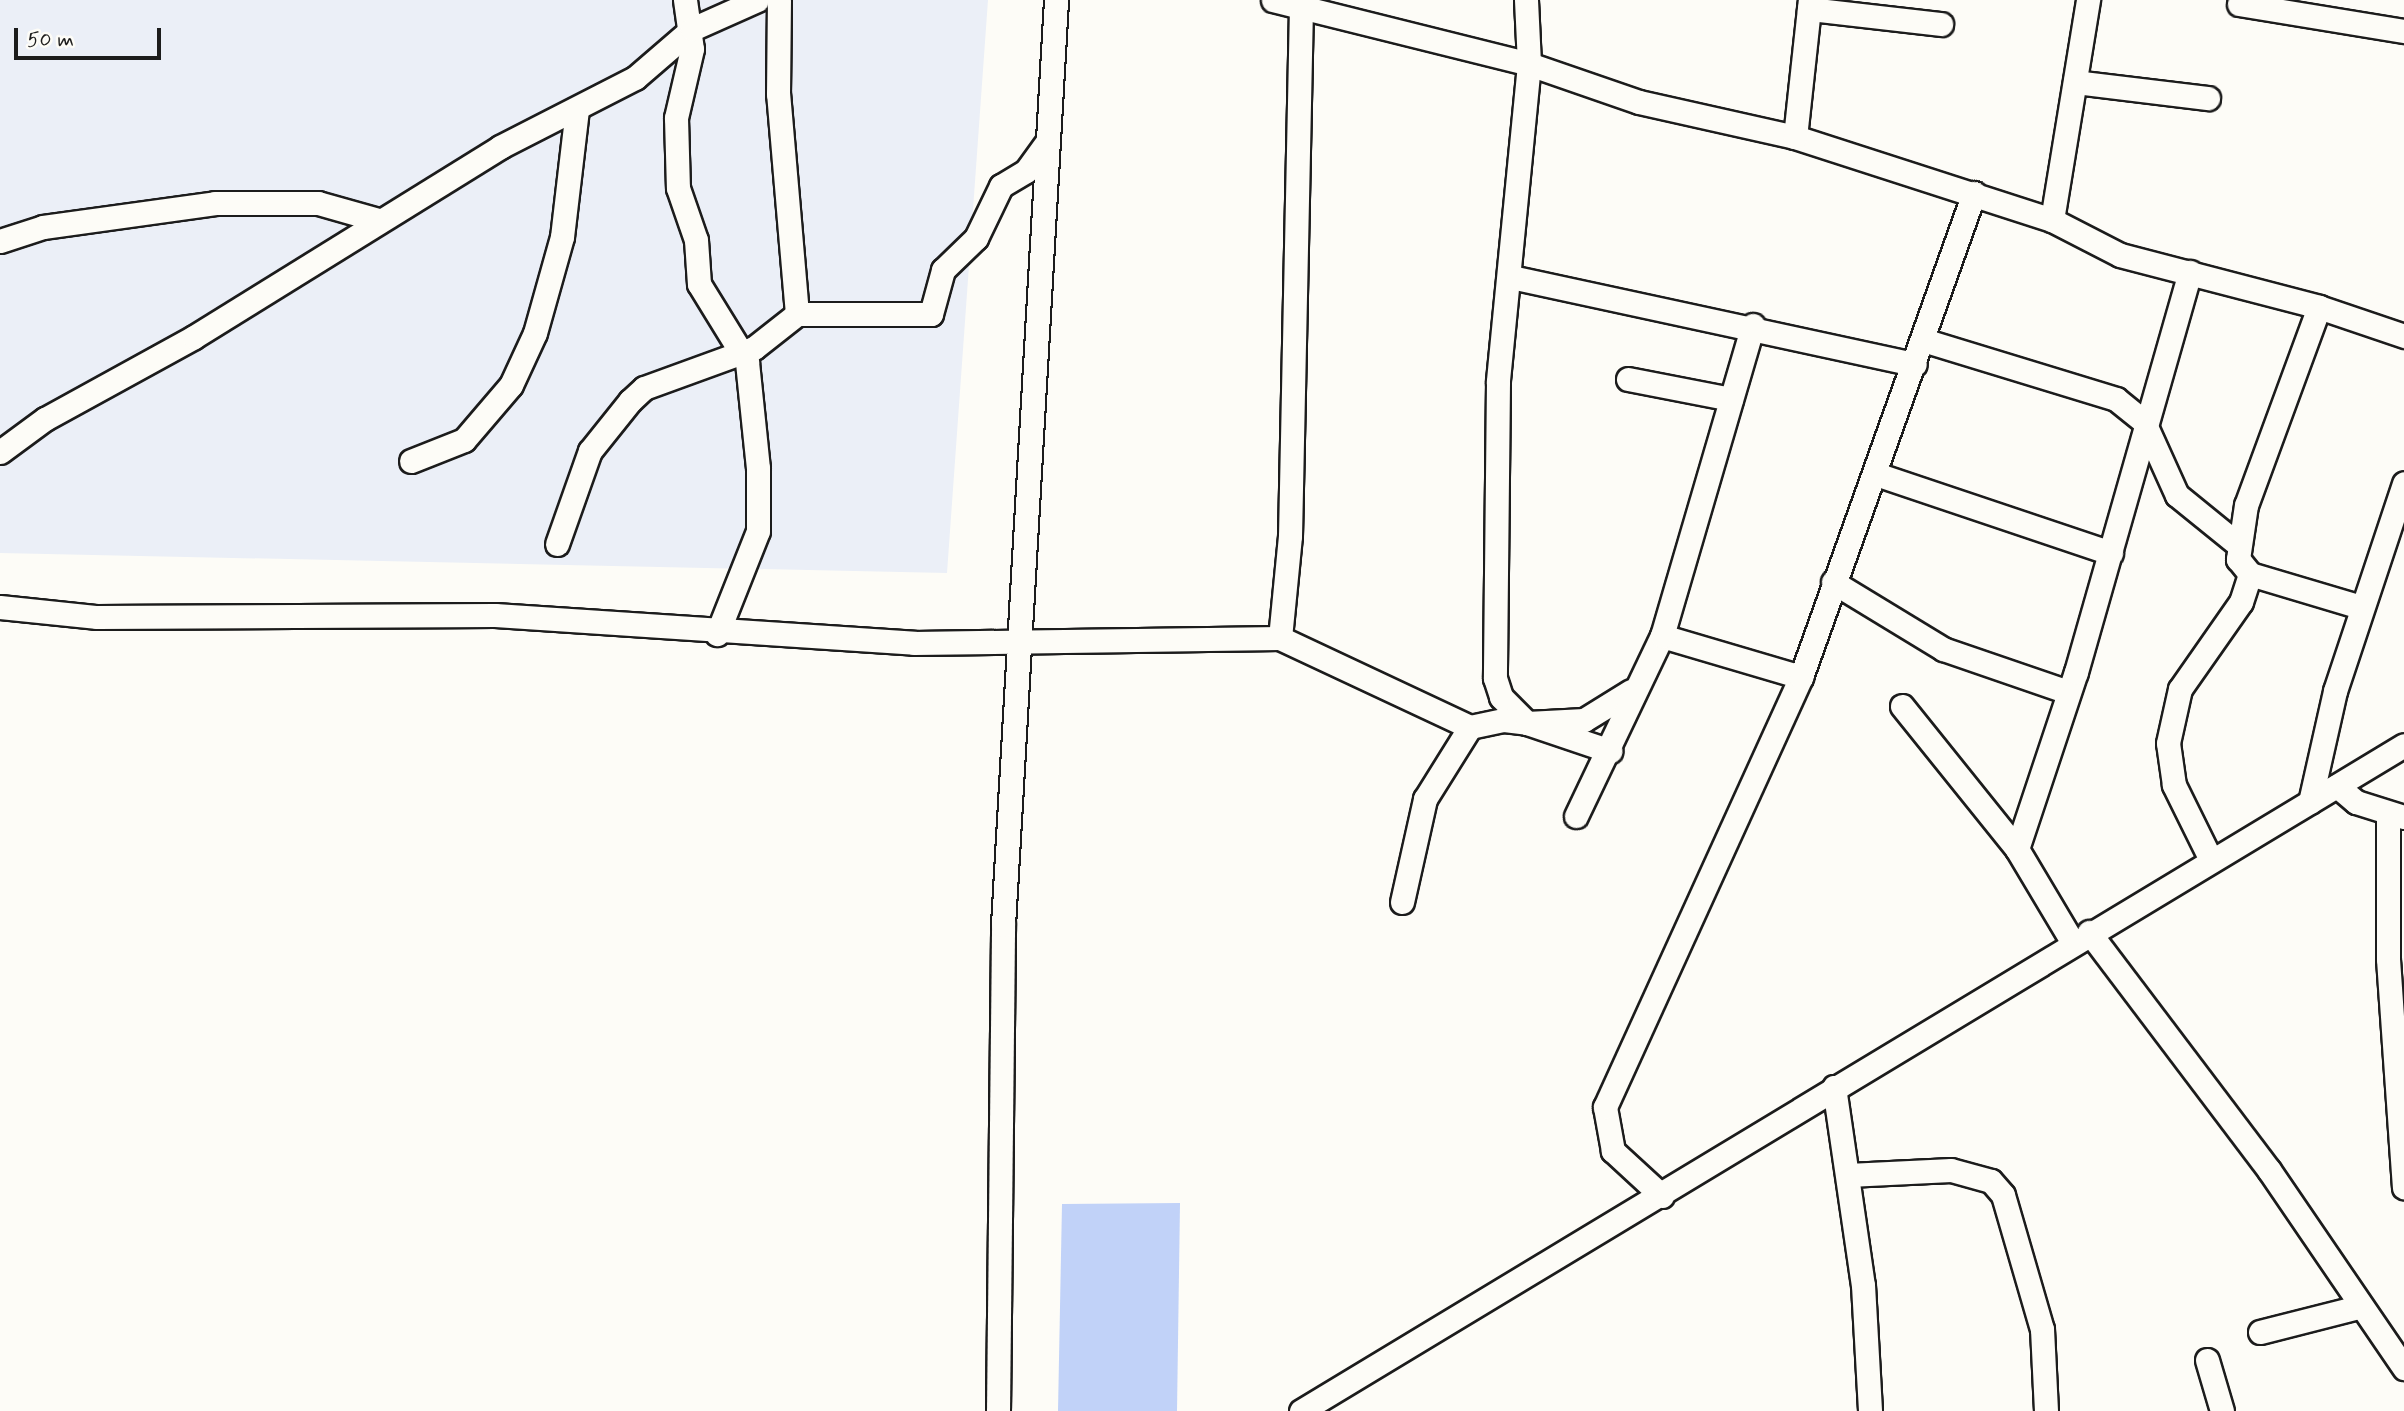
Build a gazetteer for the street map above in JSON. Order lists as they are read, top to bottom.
{
  "scale_bar": "50 m"
}
